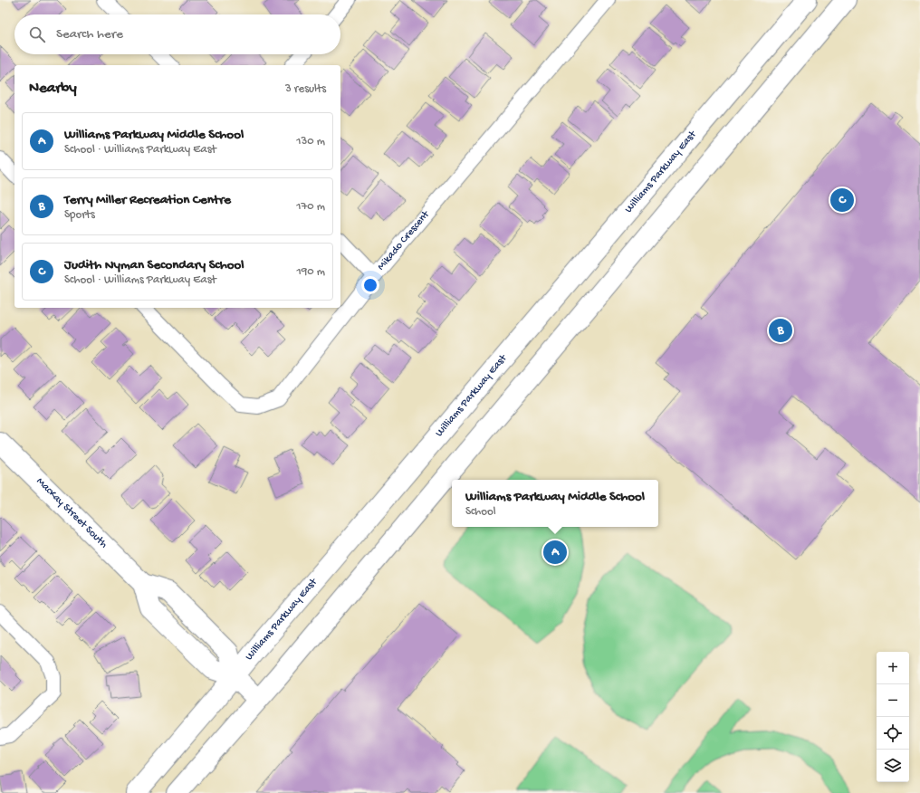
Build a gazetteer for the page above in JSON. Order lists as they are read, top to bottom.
{
  "streets": {
    "main road": ["Williams Parkway East", "MacKay Street South"],
    "street": ["Mikado Crescent"]
  },
  "crossings": [
    ["Williams Parkway East", "MacKay Street South"]
  ],
  "page": {
    "search": "Search here",
    "heading": ["Nearby", "3 results"],
    "list": [
      {
        "mark": "A",
        "name": "Williams Parkway Middle School",
        "note": "School · Williams Parkway East",
        "value": "130 m"
      },
      {
        "mark": "B",
        "name": "Terry Miller Recreation Centre",
        "note": "Sports",
        "value": "170 m"
      },
      {
        "mark": "C",
        "name": "Judith Nyman Secondary School",
        "note": "School · Williams Parkway East",
        "value": "190 m"
      }
    ],
    "pins": ["C", "B", "A"],
    "popup": ["Williams Parkway Middle School", "School"],
    "map_buttons": ["+", "−"]
  }
}
